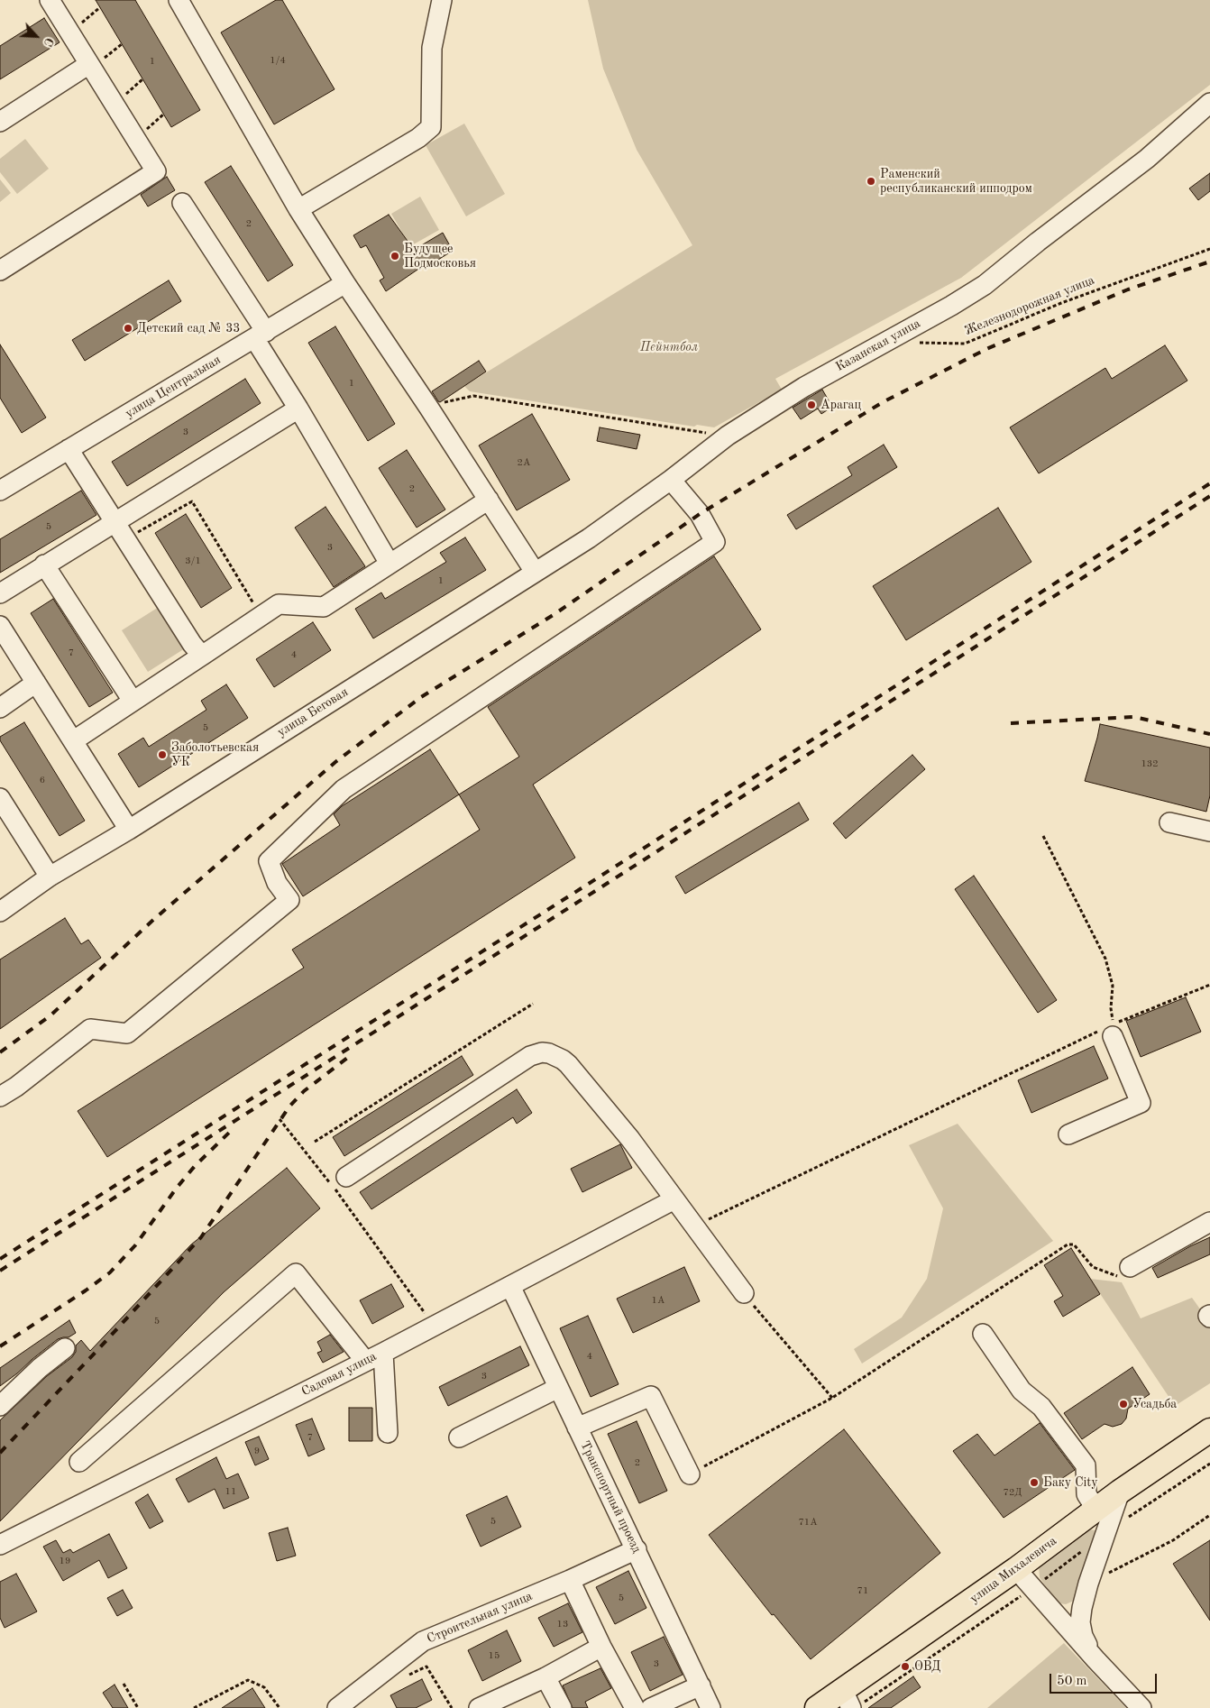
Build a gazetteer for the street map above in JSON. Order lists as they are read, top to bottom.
{
  "streets": {
    "main road": ["улица Михалевича"],
    "street": [
      "Казанская улица",
      "улица Центральная",
      "улица Беговая",
      "Садовая улица",
      "Транспортный проезд",
      "Строительная улица"
    ],
    "path": ["Железнодорожная улица"]
  },
  "crossings": [
    ["Казанская улица", "улица Беговая"],
    ["Садовая улица", "Транспортный проезд"],
    ["Транспортный проезд", "Строительная улица"]
  ],
  "parks": ["Пейнтбол"],
  "places": [
    "Раменский республиканский ипподром",
    "Будущее Подмосковья",
    "Детский сад № 33",
    "Арагац",
    "Заболотьевская УК",
    "Усадьба",
    "Баку City",
    "ОВД"
  ],
  "house_numbers": [
    "1/4",
    "1",
    "2",
    "1",
    "3",
    "2А",
    "2",
    "5",
    "3",
    "3/1",
    "1",
    "7",
    "4",
    "5",
    "132",
    "6",
    "1А",
    "5",
    "4",
    "3",
    "7",
    "9",
    "2",
    "11",
    "72Д",
    "5",
    "71А",
    "19",
    "71",
    "5",
    "13",
    "15",
    "3"
  ],
  "scale_bar": "50 m",
  "north": "bottom right"
}
